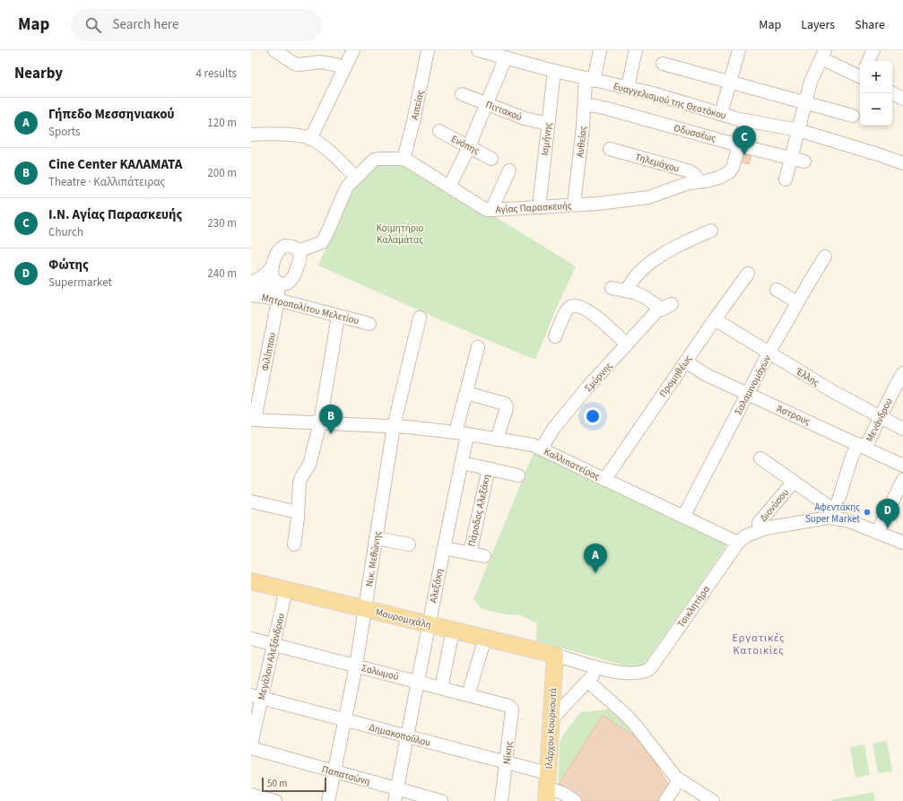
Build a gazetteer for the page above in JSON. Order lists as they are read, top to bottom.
{
  "streets": {
    "main road": ["Μαυρομιχάλη", "Ιλάρχου Κουρκουτά"],
    "street": [
      "Ευαγγελισμού της Θεοτόκου",
      "Αιπείας",
      "Πιττακού",
      "Οδυσσέως",
      "Ισμήνης",
      "Ανθείας",
      "Ενόπης",
      "Τηλεμάχου",
      "Αγίας Παρασκευής",
      "Μητροπολίτου Μελετίου",
      "Φιλίππου",
      "Προμηθέως",
      "Σμύρνης",
      "Έλλης",
      "Σαλαμινομάχων",
      "Άστρους",
      "Μενάνδρου",
      "Καλλιπατείρας",
      "Διονύσου",
      "Πάροδος Αλεξάκη",
      "Νικ. Μεθώνης",
      "Αλεξάκη",
      "Τσικλητήρα",
      "Μεγάλου Αλεξάνδρου",
      "Σολωμού",
      "Δημακοπούλου",
      "Νίκης",
      "Παπατσώνη"
    ]
  },
  "crossings": [
    ["Ευαγγελισμού της Θεοτόκου", "Ισμήνης"],
    ["Ευαγγελισμού της Θεοτόκου", "Ανθείας"],
    ["Ευαγγελισμού της Θεοτόκου", "Αγίας Παρασκευής"],
    ["Αιπείας", "Αγίας Παρασκευής"],
    ["Πιττακού", "Ισμήνης"],
    ["Οδυσσέως", "Ανθείας"],
    ["Οδυσσέως", "Αγίας Παρασκευής"],
    ["Ισμήνης", "Αγίας Παρασκευής"],
    ["Ανθείας", "Αγίας Παρασκευής"],
    ["Τηλεμάχου", "Αγίας Παρασκευής"],
    ["Μητροπολίτου Μελετίου", "Φιλίππου"],
    ["Φιλίππου", "Καλλιπατείρας"],
    ["Προμηθέως", "Έλλης"],
    ["Προμηθέως", "Άστρους"],
    ["Προμηθέως", "Καλλιπατείρας"],
    ["Σμύρνης", "Καλλιπατείρας"],
    ["Έλλης", "Σαλαμινομάχων"],
    ["Έλλης", "Μενάνδρου"],
    ["Σαλαμινομάχων", "Άστρους"],
    ["Σαλαμινομάχων", "Καλλιπατείρας"],
    ["Άστρους", "Μενάνδρου"],
    ["Καλλιπατείρας", "Νικ. Μεθώνης"],
    ["Καλλιπατείρας", "Αλεξάκη"],
    ["Καλλιπατείρας", "Τσικλητήρα"],
    ["Νικ. Μεθώνης", "Μαυρομιχάλη"],
    ["Νικ. Μεθώνης", "Σολωμού"],
    ["Νικ. Μεθώνης", "Δημακοπούλου"],
    ["Νικ. Μεθώνης", "Παπατσώνη"],
    ["Αλεξάκη", "Μαυρομιχάλη"],
    ["Αλεξάκη", "Σολωμού"],
    ["Αλεξάκη", "Δημακοπούλου"],
    ["Αλεξάκη", "Παπατσώνη"],
    ["Μαυρομιχάλη", "Μεγάλου Αλεξάνδρου"],
    ["Μαυρομιχάλη", "Ιλάρχου Κουρκουτά"],
    ["Μεγάλου Αλεξάνδρου", "Σολωμού"],
    ["Μεγάλου Αλεξάνδρου", "Δημακοπούλου"],
    ["Σολωμού", "Νίκης"],
    ["Ιλάρχου Κουρκουτά", "Δημακοπούλου"],
    ["Δημακοπούλου", "Νίκης"]
  ],
  "districts": ["Εργατικές Κατοικίες"],
  "parks": ["Κοιμητήριο Καλαμάτας"],
  "places": ["Αφεντάκης Super Market"],
  "scale_bar": "50 m",
  "page": {
    "header": "Map",
    "search": "Search here",
    "nav": ["Map", "Layers", "Share"],
    "heading": ["Nearby", "4 results"],
    "map_buttons": ["+", "−"],
    "list": [
      {
        "mark": "A",
        "name": "Γήπεδο Μεσσηνιακού",
        "note": "Sports",
        "value": "120 m"
      },
      {
        "mark": "B",
        "name": "Cine Center ΚΑΛΑΜΑΤΑ",
        "note": "Theatre · Καλλιπάτειρας",
        "value": "200 m"
      },
      {
        "mark": "C",
        "name": "Ι.Ν. Αγίας Παρασκευής",
        "note": "Church",
        "value": "230 m"
      },
      {
        "mark": "D",
        "name": "Φώτης",
        "note": "Supermarket",
        "value": "240 m"
      }
    ],
    "pins": [
      "C",
      "B",
      "D",
      "A"
    ],
    "scale": "50 m"
  }
}
